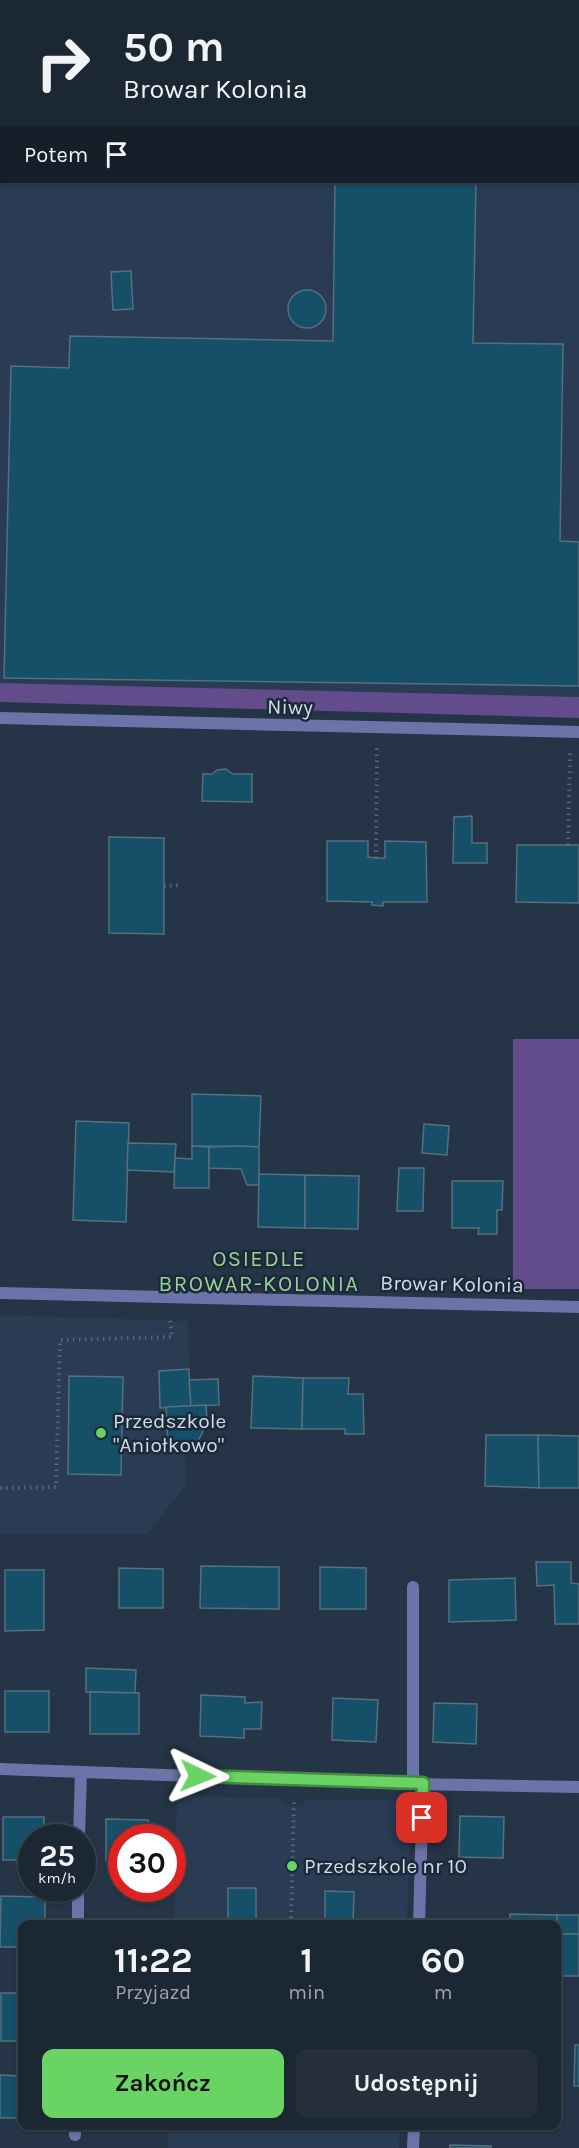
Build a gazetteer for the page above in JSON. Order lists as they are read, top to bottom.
{
  "streets": {
    "street": ["Niwy", "Browar Kolonia"]
  },
  "districts": ["OSIEDLE BROWAR-KOLONIA"],
  "places": ["Przedszkole \"Aniołkowo\"", "Przedszkole nr 10"],
  "page": {
    "turn": ["50 m", "Browar Kolonia"],
    "then": "Potem",
    "speed": "25 km/h",
    "limit": "30",
    "eta": [
      "11:22",
      "Przyjazd",
      "1",
      "min",
      "60",
      "m"
    ],
    "buttons": ["Zakończ", "Udostępnij"]
  }
}
